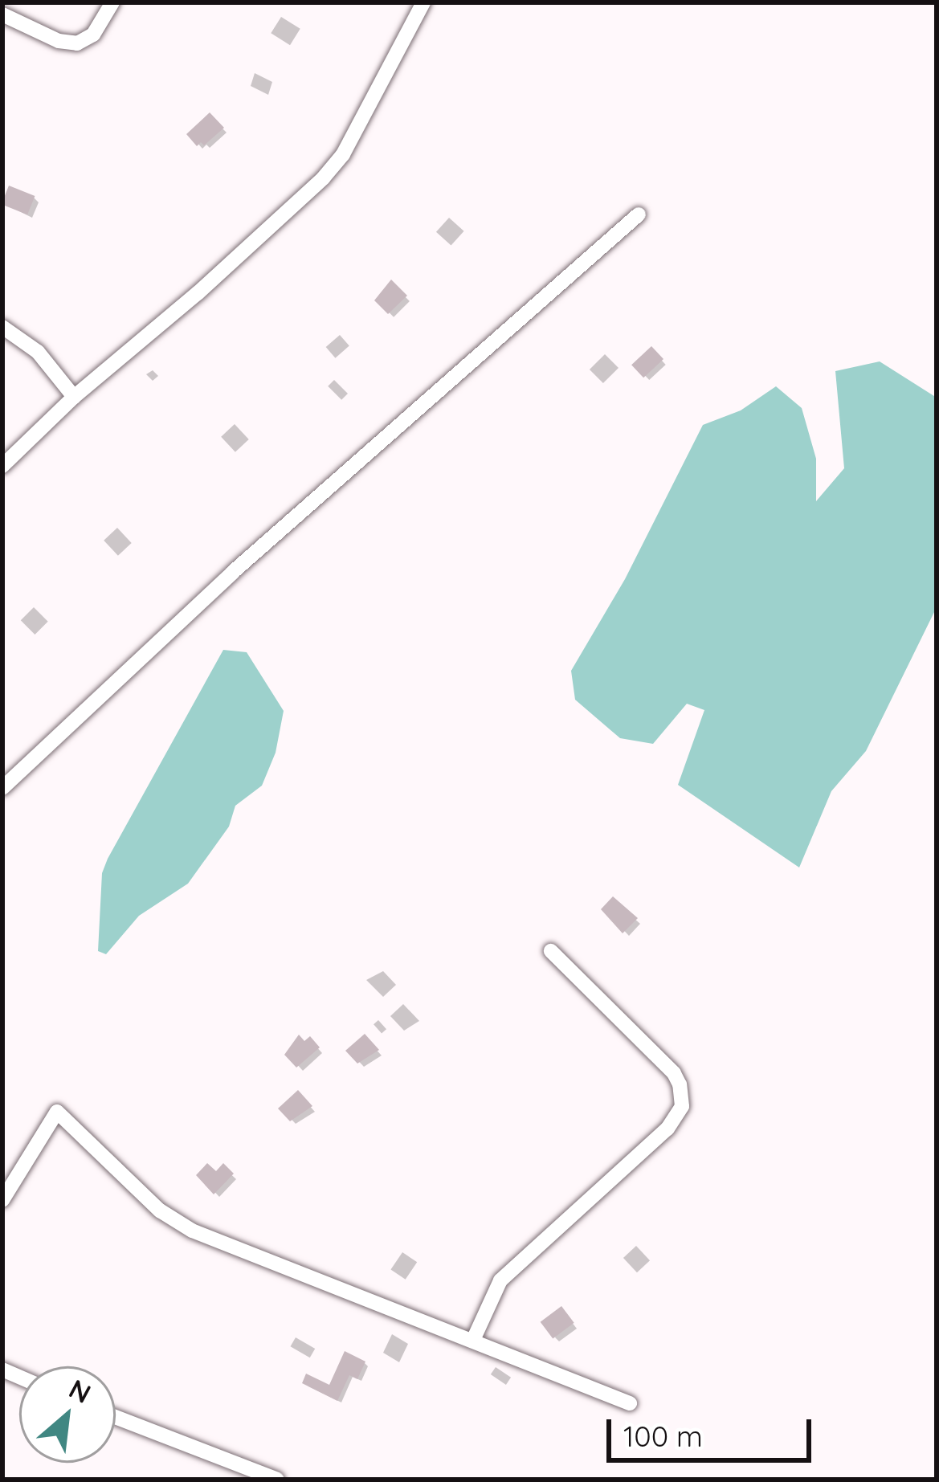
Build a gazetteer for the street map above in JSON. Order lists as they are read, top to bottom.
{
  "scale_bar": "100 m",
  "north": "top right"
}
